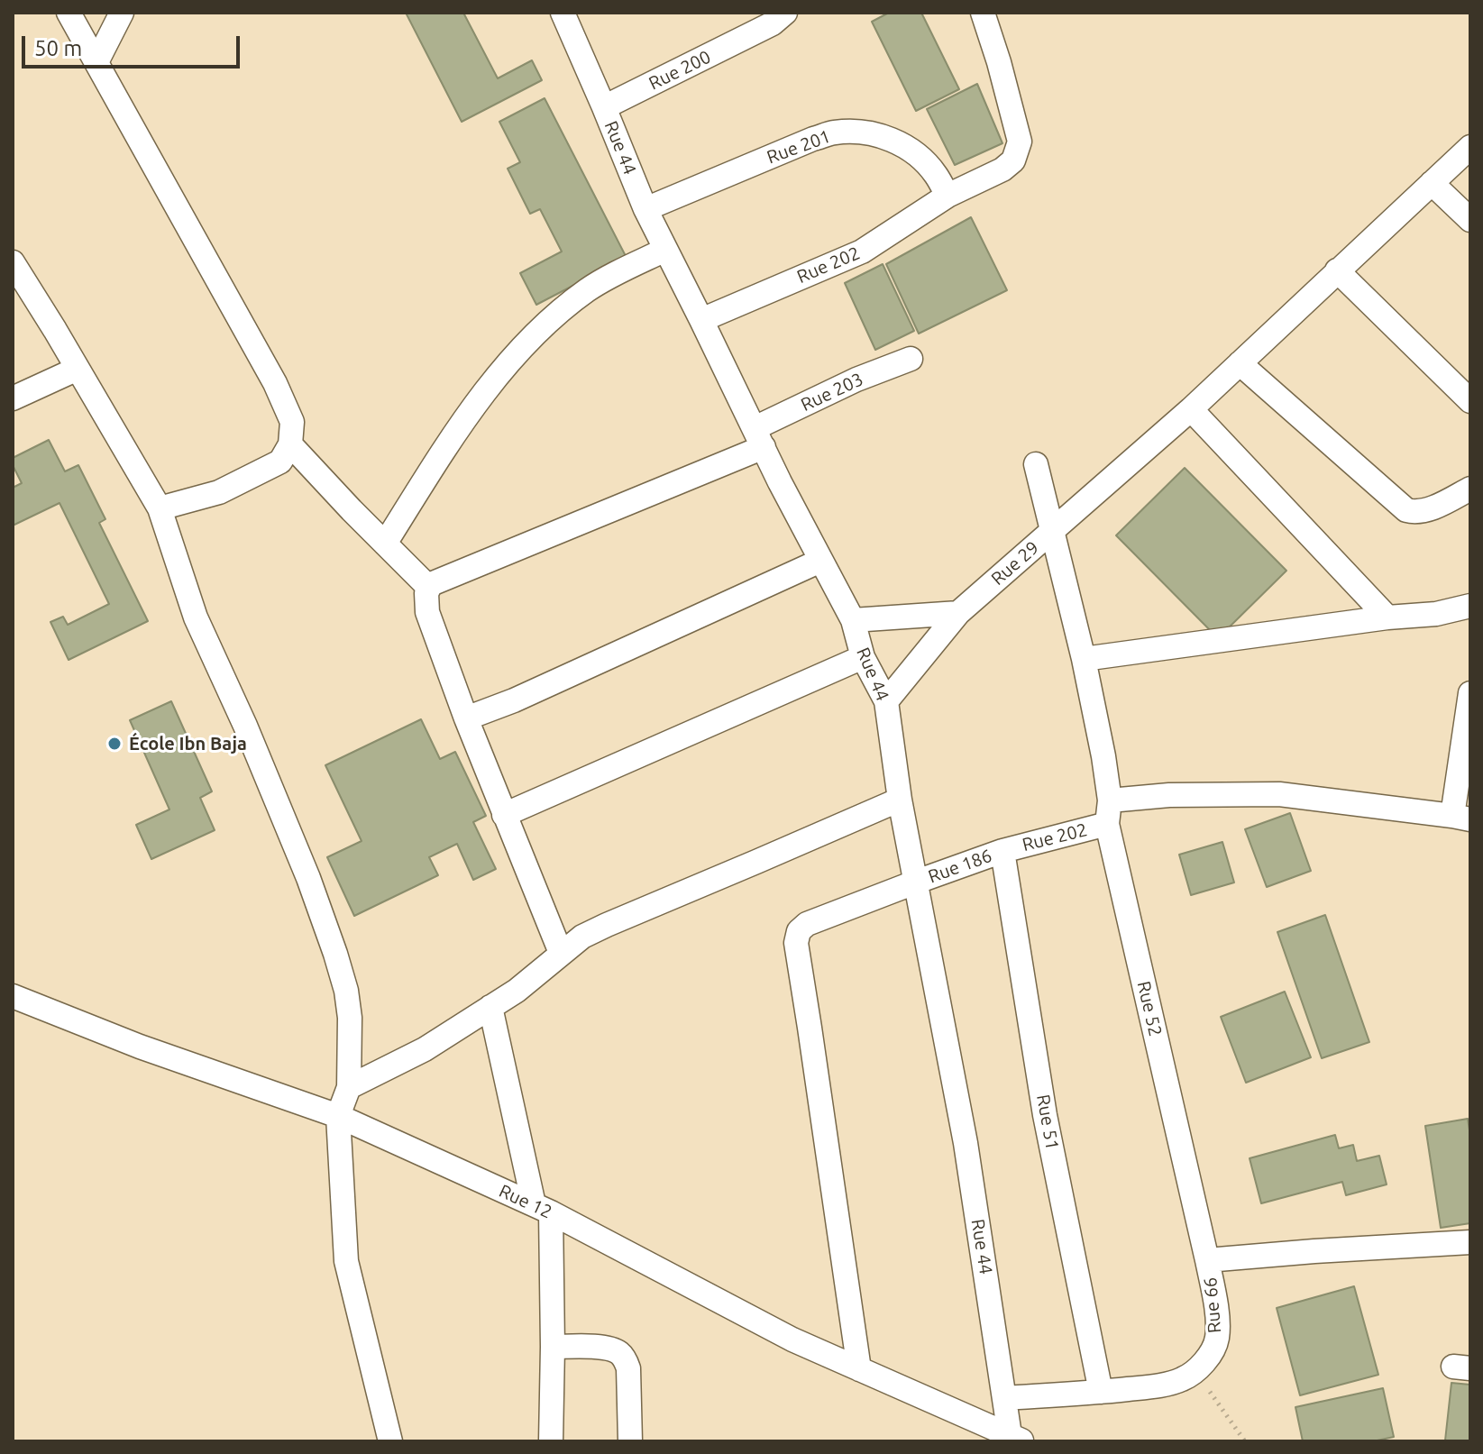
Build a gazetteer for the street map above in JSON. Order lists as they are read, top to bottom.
{
  "streets": {
    "street": [
      "Rue 200",
      "Rue 201",
      "Rue 44",
      "Rue 202",
      "Rue 203",
      "Rue 29",
      "Rue 186",
      "Rue 52",
      "Rue 51",
      "Rue 12",
      "Rue 66"
    ]
  },
  "crossings": [
    ["Rue 200", "Rue 44"],
    ["Rue 201", "Rue 44"],
    ["Rue 201", "Rue 202"],
    ["Rue 44", "Rue 202"],
    ["Rue 44", "Rue 203"],
    ["Rue 44", "Rue 29"],
    ["Rue 44", "Rue 186"],
    ["Rue 44", "Rue 12"],
    ["Rue 202", "Rue 186"],
    ["Rue 202", "Rue 52"],
    ["Rue 202", "Rue 51"],
    ["Rue 29", "Rue 52"],
    ["Rue 186", "Rue 51"],
    ["Rue 186", "Rue 12"],
    ["Rue 52", "Rue 66"]
  ],
  "places": ["École Ibn Baja"],
  "scale_bar": "50 m"
}
